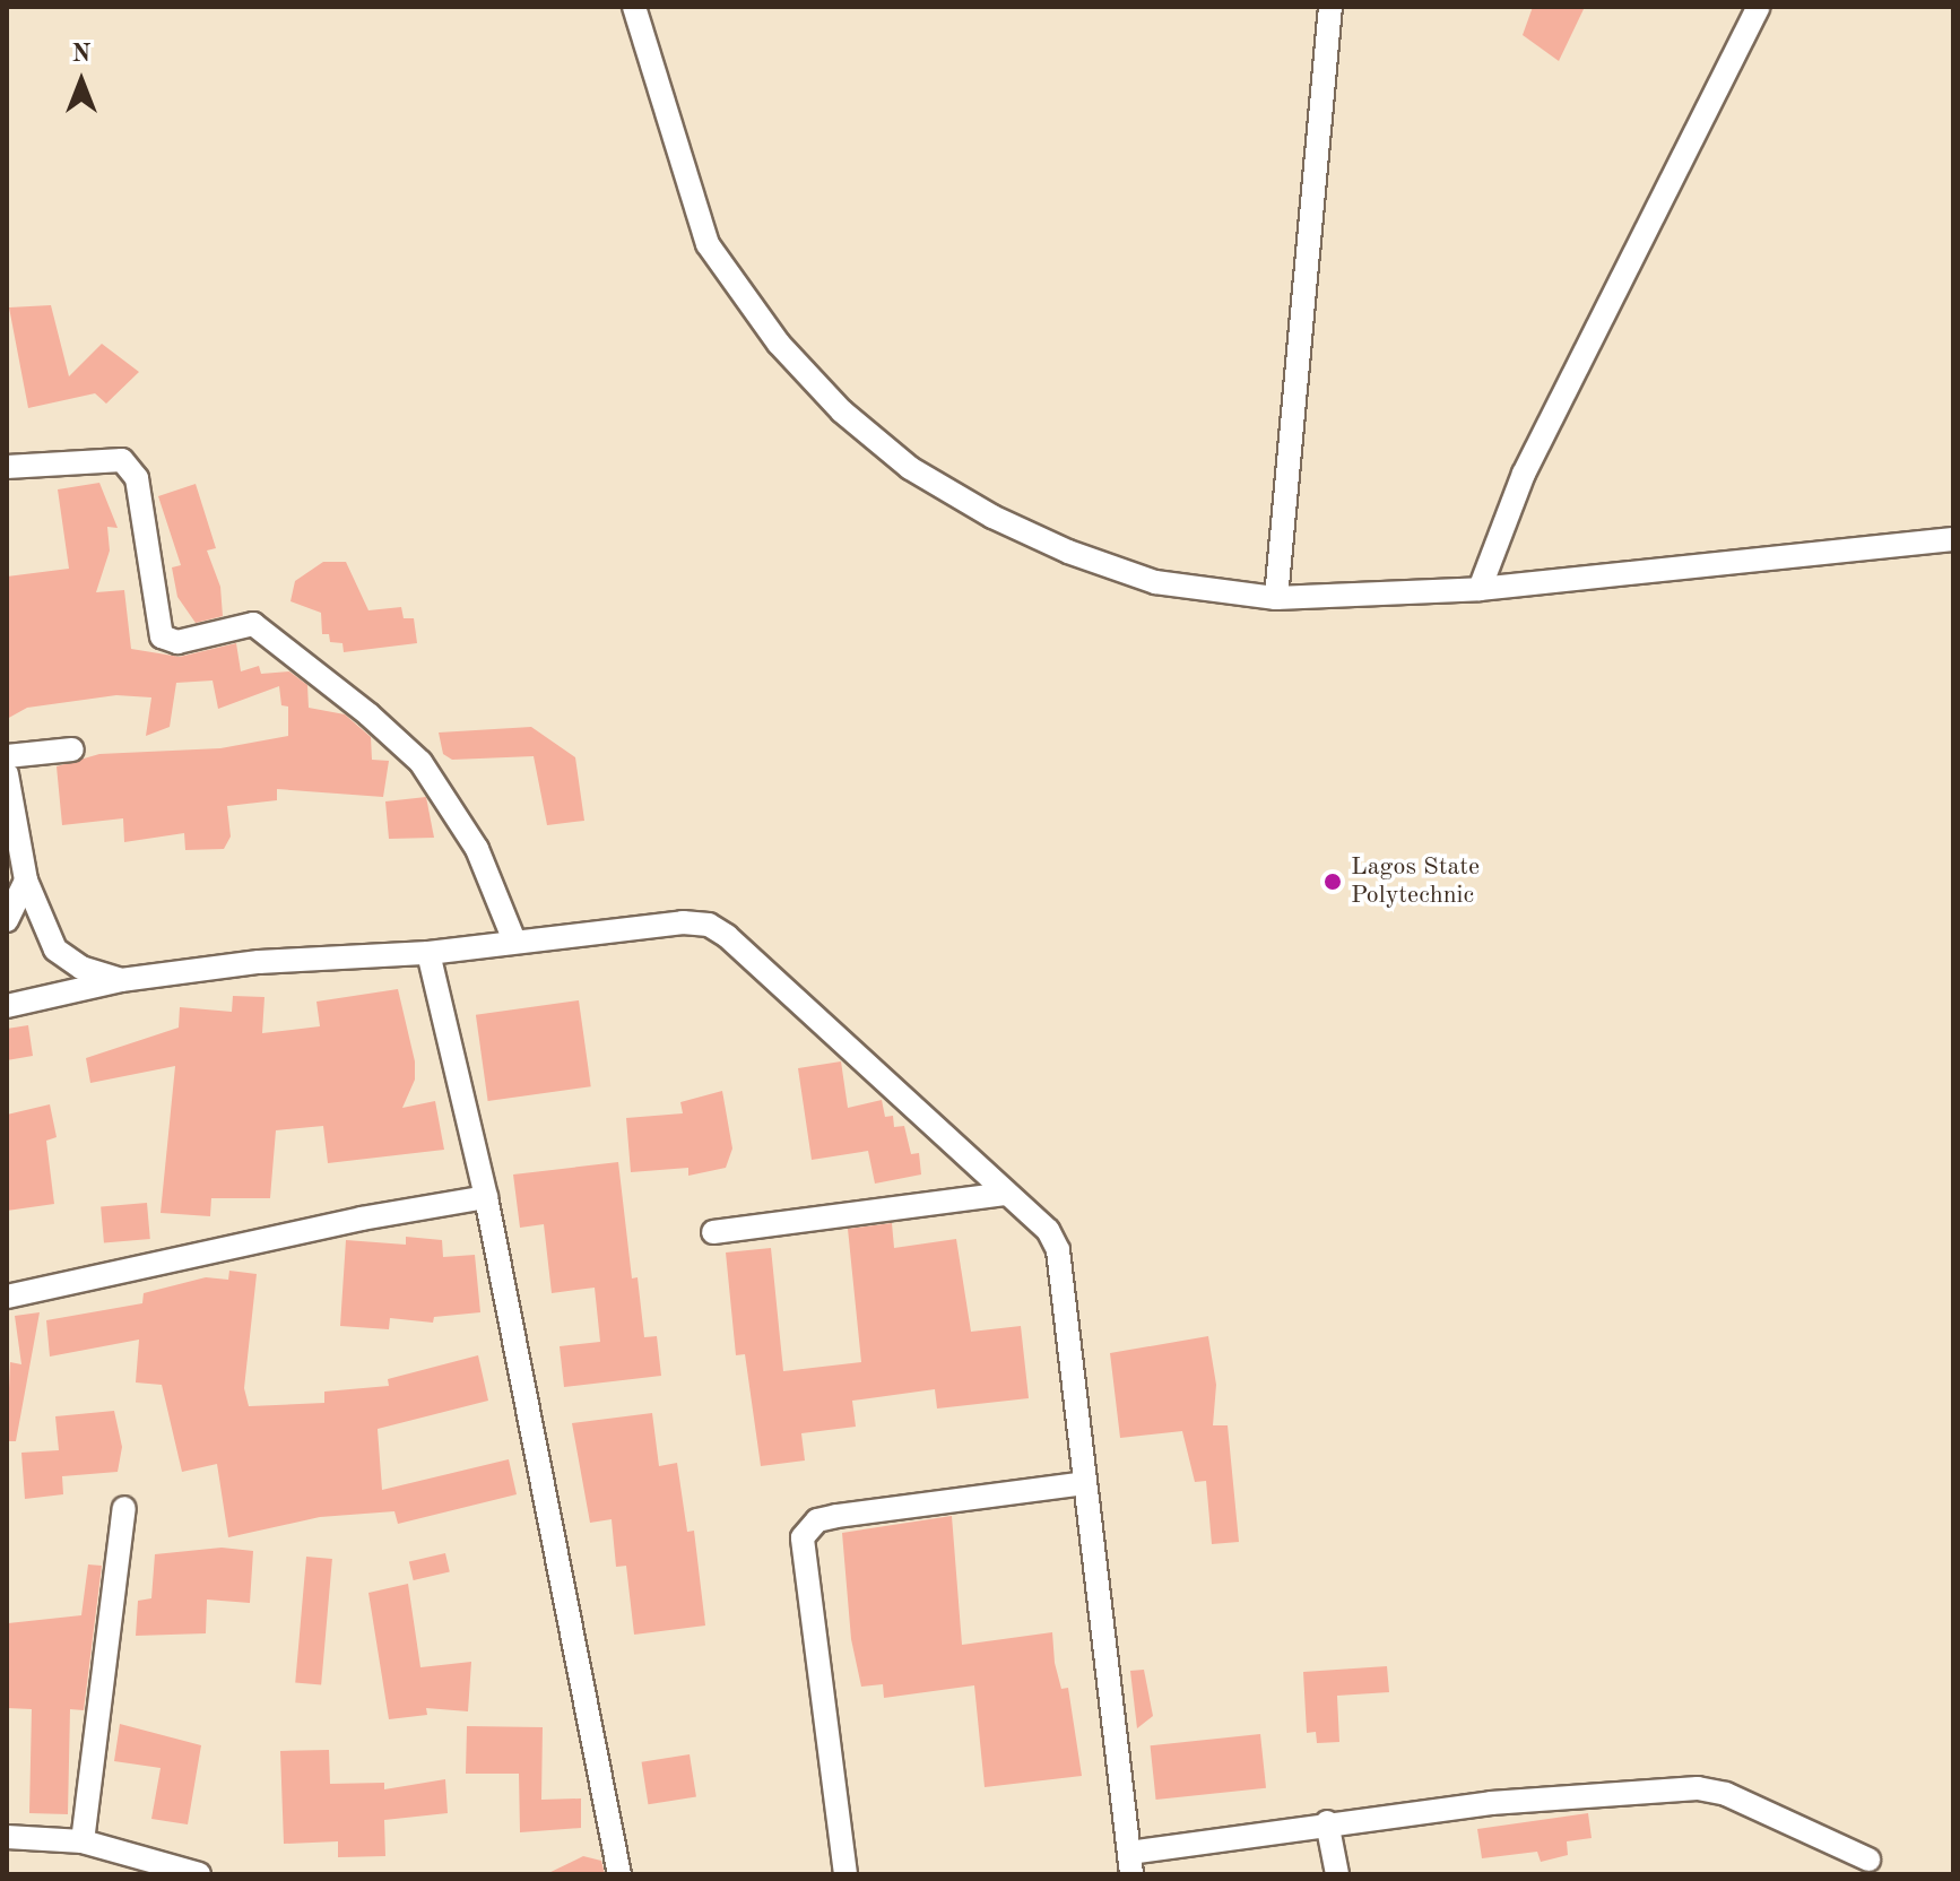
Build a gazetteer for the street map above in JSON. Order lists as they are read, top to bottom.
{
  "places": ["Lagos State Polytechnic"],
  "north": "top"
}
